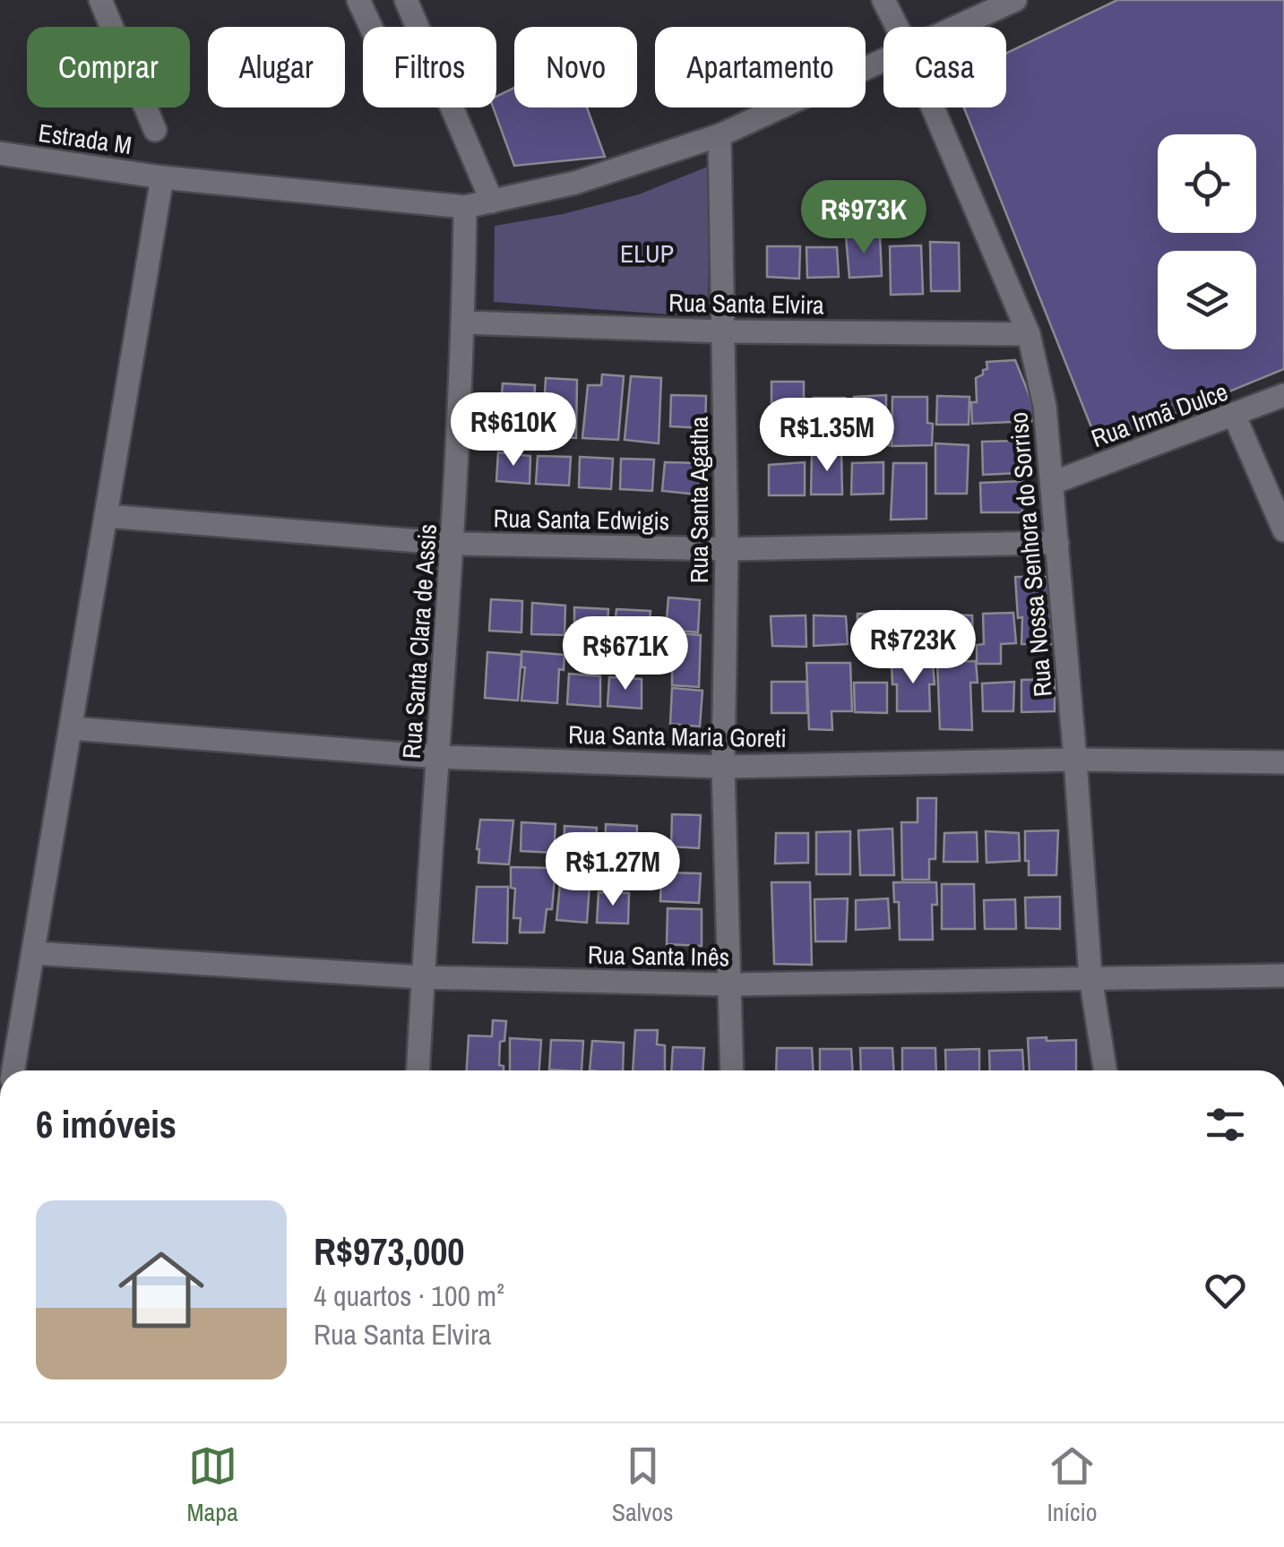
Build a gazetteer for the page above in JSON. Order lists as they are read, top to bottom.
{
  "streets": {
    "street": [
      "Estrada M",
      "Rua Santa Elvira",
      "Rua Irmã Dulce",
      "Rua Santa Agatha",
      "Rua Santa Edwigis",
      "Rua Nossa Senhora do Sorriso",
      "Rua Santa Clara de Assis",
      "Rua Santa Maria Goreti",
      "Rua Santa Inês"
    ]
  },
  "crossings": [
    ["Estrada M", "Rua Santa Agatha"],
    ["Estrada M", "Rua Santa Clara de Assis"],
    ["Rua Santa Elvira", "Rua Santa Agatha"],
    ["Rua Santa Elvira", "Rua Nossa Senhora do Sorriso"],
    ["Rua Santa Elvira", "Rua Santa Clara de Assis"],
    ["Rua Irmã Dulce", "Rua Nossa Senhora do Sorriso"],
    ["Rua Santa Agatha", "Rua Santa Edwigis"],
    ["Rua Santa Agatha", "Rua Santa Maria Goreti"],
    ["Rua Santa Agatha", "Rua Santa Inês"],
    ["Rua Santa Edwigis", "Rua Nossa Senhora do Sorriso"],
    ["Rua Santa Edwigis", "Rua Santa Clara de Assis"],
    ["Rua Nossa Senhora do Sorriso", "Rua Santa Maria Goreti"],
    ["Rua Nossa Senhora do Sorriso", "Rua Santa Inês"],
    ["Rua Santa Clara de Assis", "Rua Santa Maria Goreti"],
    ["Rua Santa Clara de Assis", "Rua Santa Inês"]
  ],
  "parks": ["ELUP"],
  "page": {
    "chip": [
      "Comprar",
      "Alugar",
      "Filtros",
      "Novo",
      "Apartamento",
      "Casa"
    ],
    "price": [
      "R$973K",
      "R$610K",
      "R$1.35M",
      "R$723K",
      "R$671K",
      "R$1.27M"
    ],
    "heading": "6 imóveis",
    "list": [
      {
        "name": "R$973,000",
        "note": "4 quartos · 100 m² · Rua Santa Elvira"
      }
    ],
    "tabs": ["Mapa", "Salvos", "Início"]
  }
}
